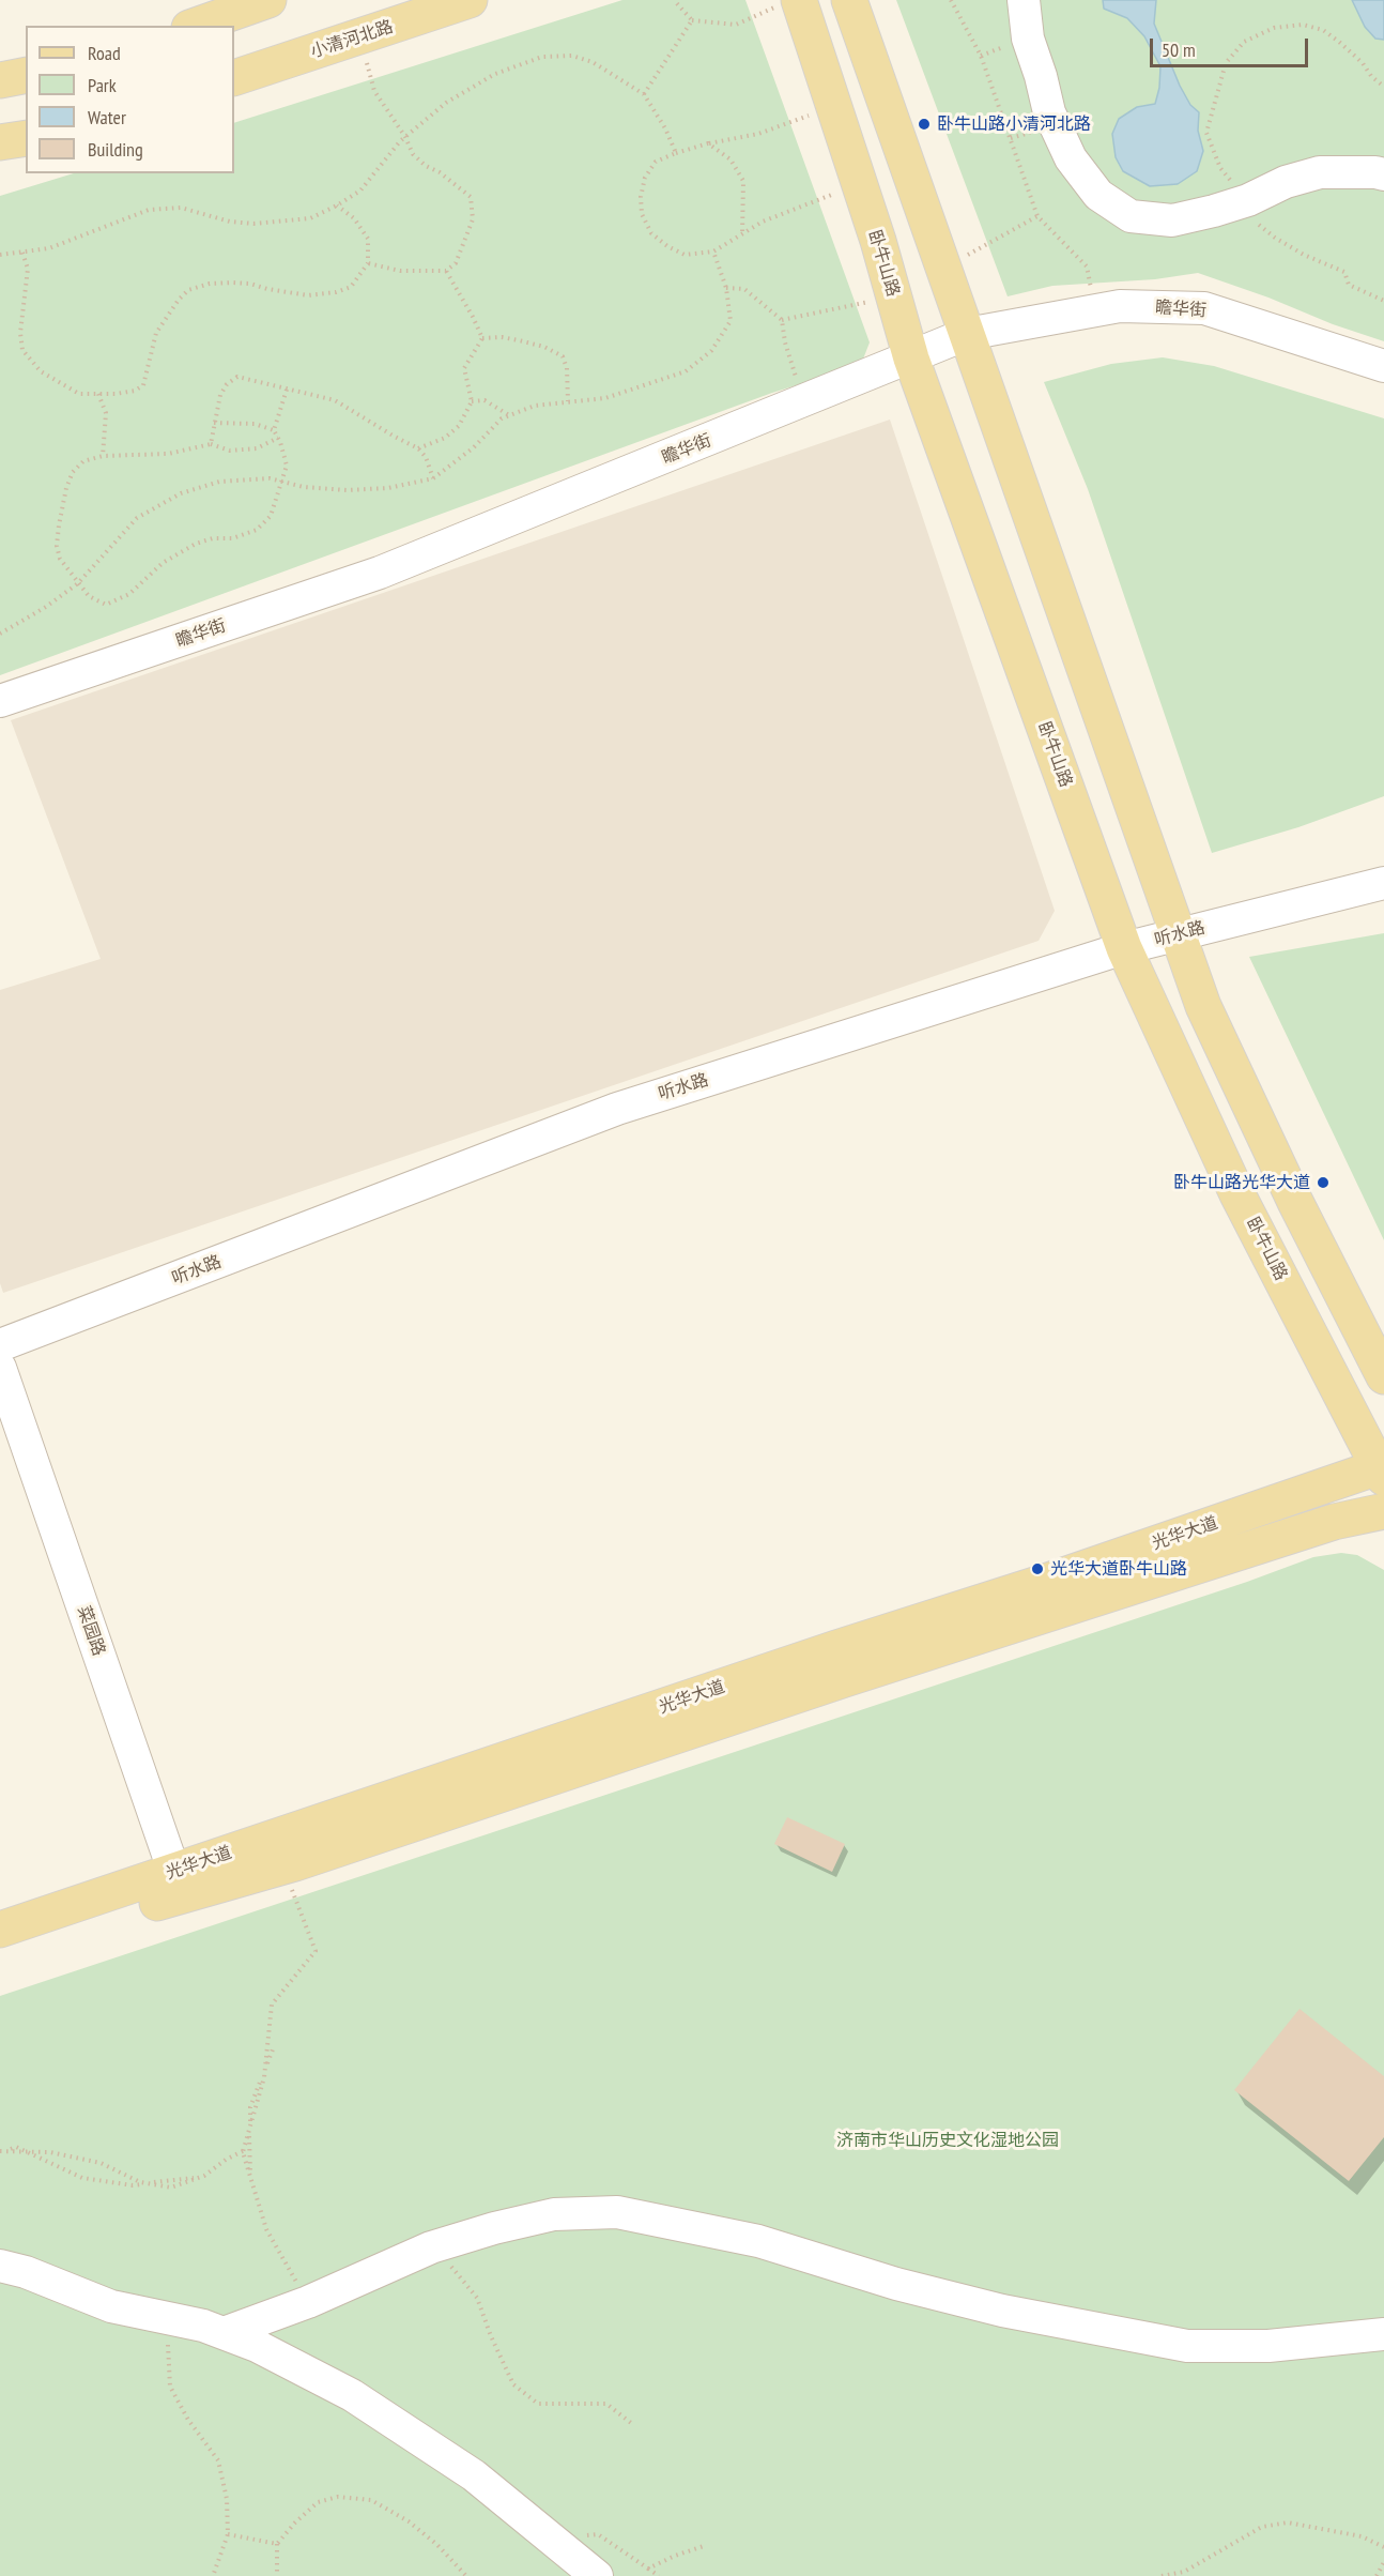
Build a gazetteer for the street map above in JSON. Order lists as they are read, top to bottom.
{
  "streets": {
    "main road": ["小清河北路", "卧牛山路", "光华大道"],
    "street": ["瞻华街", "听水路", "菜园路"]
  },
  "crossings": [
    ["卧牛山路", "瞻华街"],
    ["卧牛山路", "听水路"],
    ["卧牛山路", "光华大道"],
    ["光华大道", "菜园路"]
  ],
  "parks": ["济南市华山历史文化湿地公园"],
  "places": ["卧牛山路小清河北路", "卧牛山路光华大道", "光华大道卧牛山路"],
  "legend": [
    "Road",
    "Park",
    "Water",
    "Building"
  ],
  "scale_bar": "50 m"
}
